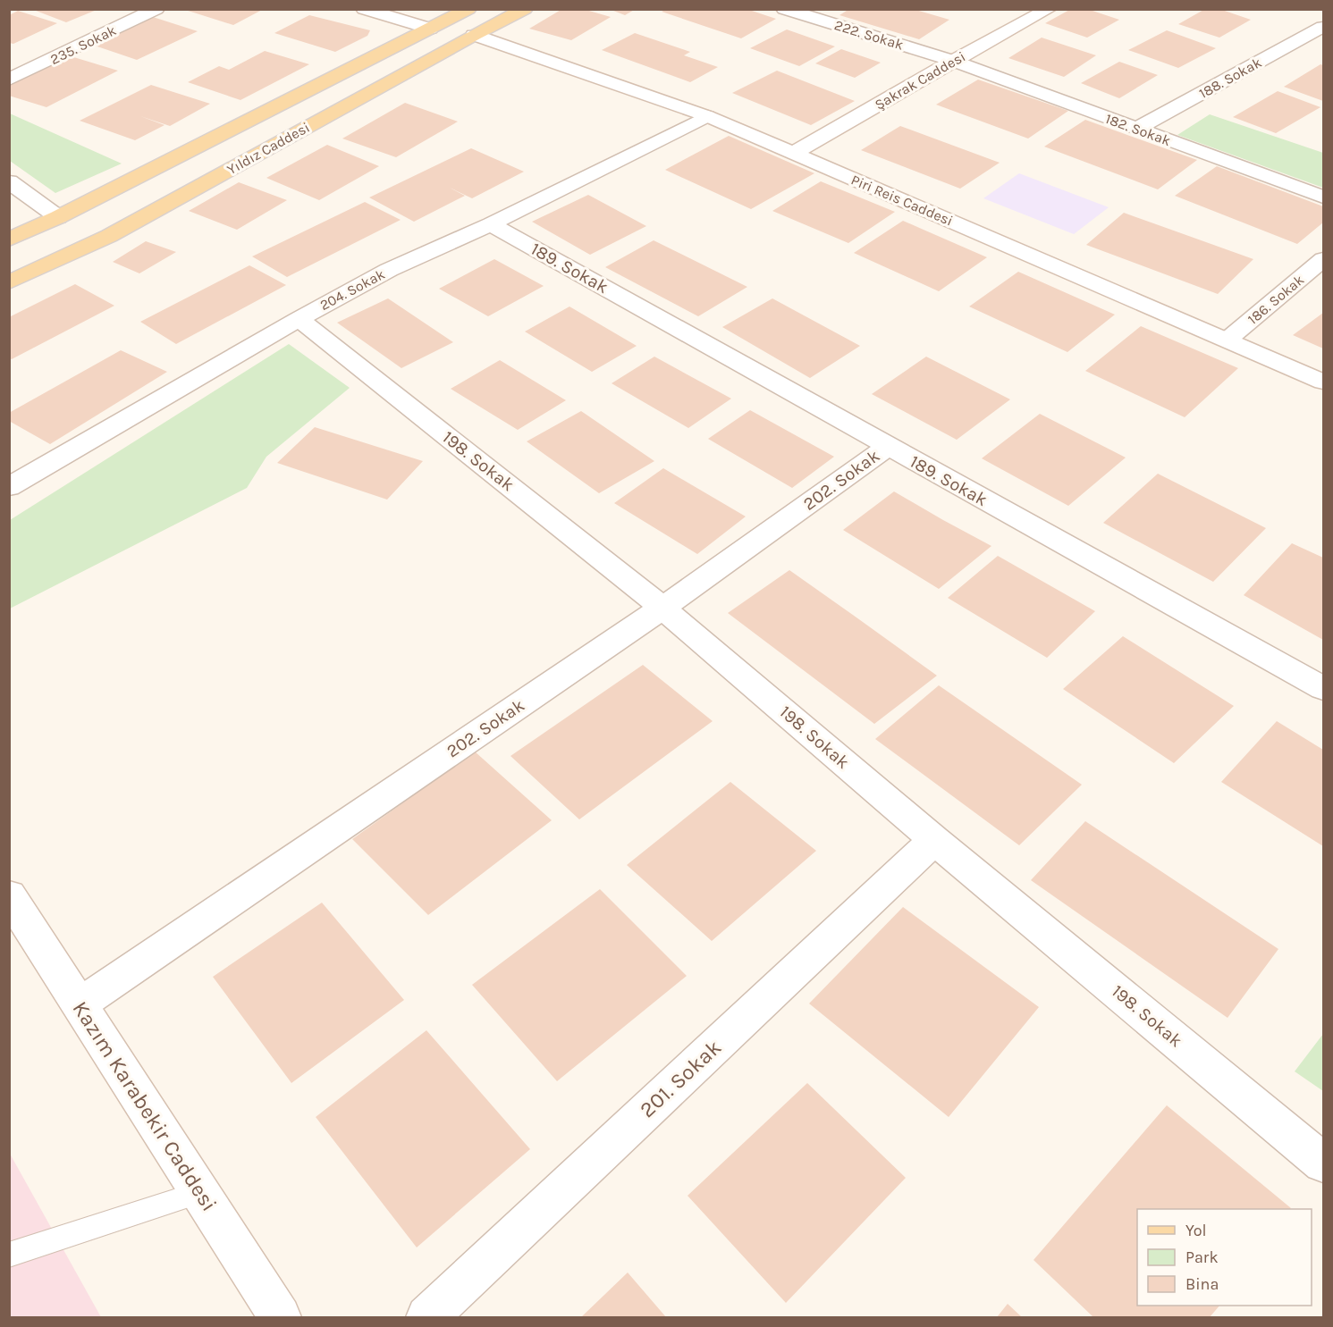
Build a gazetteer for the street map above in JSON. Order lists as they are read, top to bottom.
{
  "streets": {
    "main road": ["Yıldız Caddesi"],
    "street": [
      "222. Sokak",
      "235. Sokak",
      "188. Sokak",
      "Şakrak Caddesi",
      "182. Sokak",
      "Piri Reis Caddesi",
      "189. Sokak",
      "204. Sokak",
      "186. Sokak",
      "198. Sokak",
      "202. Sokak",
      "201. Sokak",
      "Kazım Karabekir Caddesi"
    ]
  },
  "crossings": [
    ["222. Sokak", "Şakrak Caddesi"],
    ["222. Sokak", "182. Sokak"],
    ["188. Sokak", "182. Sokak"],
    ["Şakrak Caddesi", "182. Sokak"],
    ["Şakrak Caddesi", "Piri Reis Caddesi"],
    ["Yıldız Caddesi", "Piri Reis Caddesi"],
    ["Piri Reis Caddesi", "204. Sokak"],
    ["Piri Reis Caddesi", "186. Sokak"],
    ["189. Sokak", "204. Sokak"],
    ["189. Sokak", "202. Sokak"],
    ["204. Sokak", "198. Sokak"],
    ["198. Sokak", "202. Sokak"],
    ["198. Sokak", "201. Sokak"],
    ["202. Sokak", "Kazım Karabekir Caddesi"]
  ],
  "legend": ["Yol", "Park", "Bina"]
}
